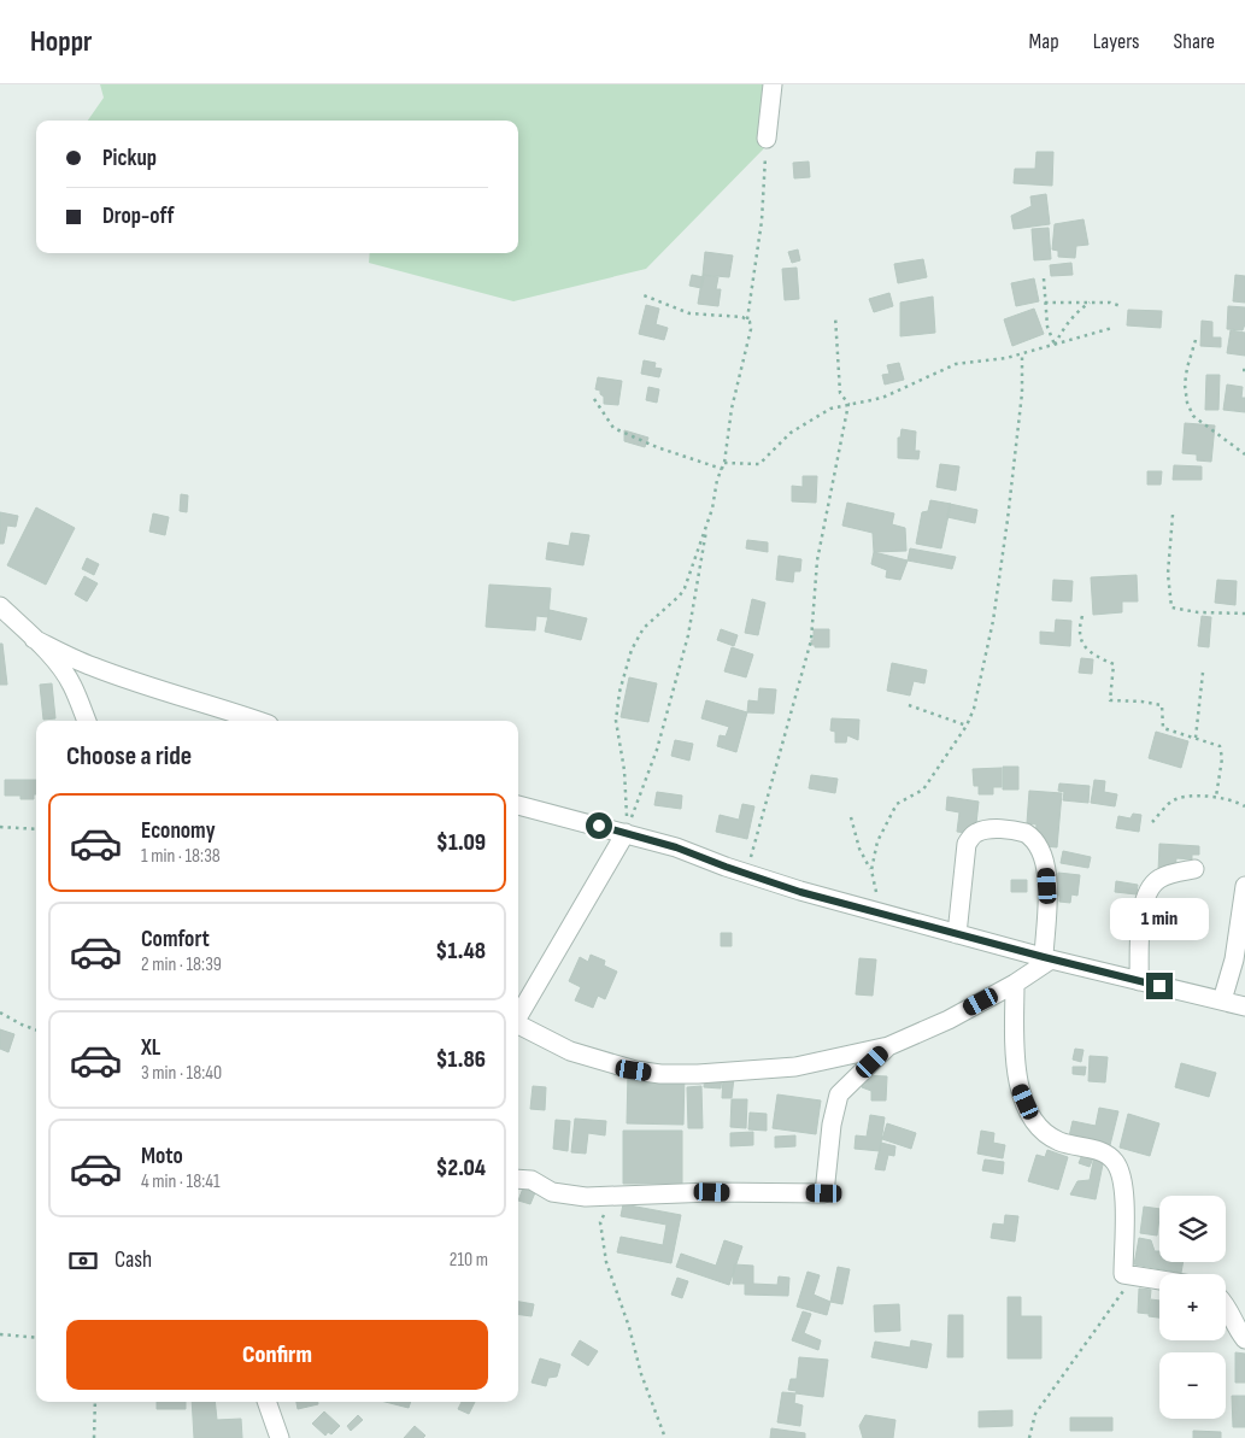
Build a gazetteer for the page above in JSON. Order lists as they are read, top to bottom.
{
  "page": {
    "header": "Hoppr",
    "nav": ["Map", "Layers", "Share"],
    "banner": ["Pickup", "Drop-off"],
    "heading": "Choose a ride",
    "list": [
      {
        "name": "Economy",
        "note": "1 min · 18:38",
        "value": "$1.09"
      },
      {
        "name": "Comfort",
        "note": "2 min · 18:39",
        "value": "$1.48"
      },
      {
        "name": "XL",
        "note": "3 min · 18:40",
        "value": "$1.86"
      },
      {
        "name": "Moto",
        "note": "4 min · 18:41",
        "value": "$2.04"
      }
    ],
    "bubble": "1 min",
    "map_buttons": ["+", "−"],
    "pay": ["Cash", "210 m"],
    "buttons": "Confirm"
  }
}
